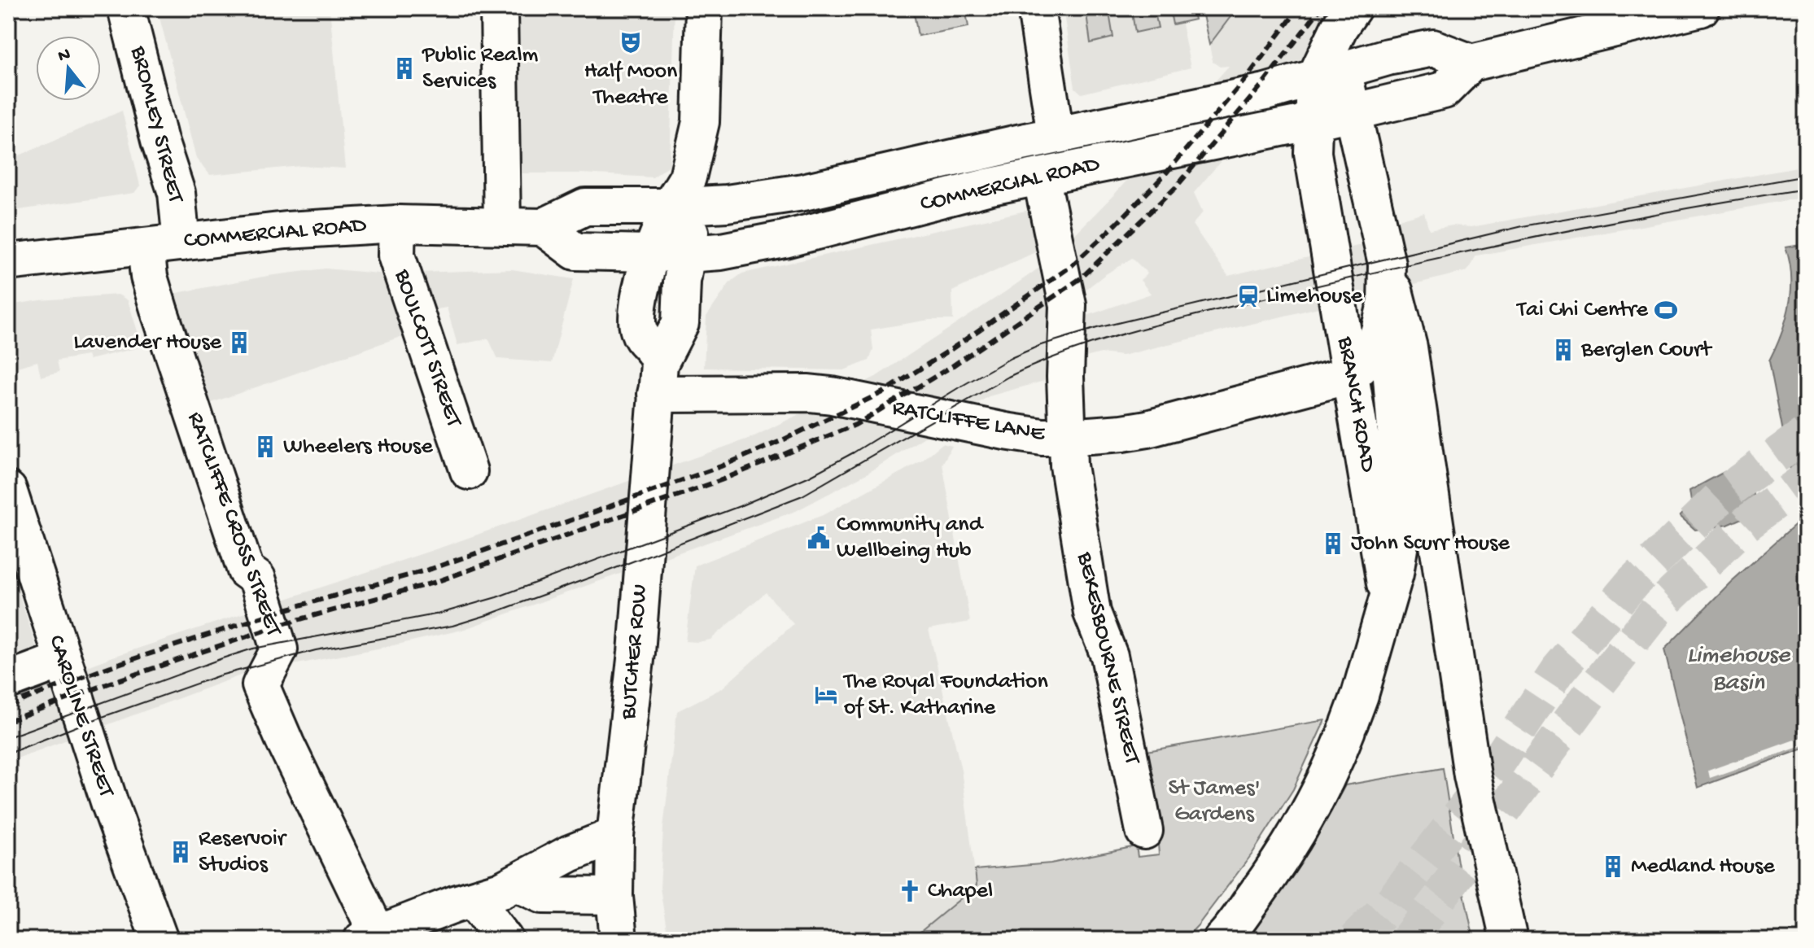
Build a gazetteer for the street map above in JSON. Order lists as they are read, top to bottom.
{
  "streets": {
    "main road": [
      "BROMLEY STREET",
      "COMMERCIAL ROAD",
      "BOULCOTT STREET",
      "BRANCH ROAD",
      "RATCLIFFE LANE",
      "RATCLIFFE CROSS STREET",
      "BUTCHER ROW",
      "BEKESBOURNE STREET",
      "CAROLINE STREET"
    ]
  },
  "crossings": [
    ["BROMLEY STREET", "COMMERCIAL ROAD"],
    ["COMMERCIAL ROAD", "BOULCOTT STREET"],
    ["COMMERCIAL ROAD", "BRANCH ROAD"],
    ["COMMERCIAL ROAD", "RATCLIFFE CROSS STREET"],
    ["COMMERCIAL ROAD", "BUTCHER ROW"],
    ["COMMERCIAL ROAD", "BEKESBOURNE STREET"],
    ["BRANCH ROAD", "RATCLIFFE LANE"],
    ["RATCLIFFE LANE", "BUTCHER ROW"],
    ["RATCLIFFE LANE", "BEKESBOURNE STREET"]
  ],
  "water": ["Limehouse Basin"],
  "parks": ["St James' Gardens"],
  "places": {
    "theatre": ["Half Moon Theatre"],
    "building": [
      "Public Realm Services",
      "Lavender House",
      "Berglen Court",
      "Wheelers House",
      "John Scurr House",
      "Reservoir Studios",
      "Medland House"
    ],
    "station": ["Limehouse"],
    "sports": ["Tai Chi Centre"],
    "public building": ["Community and Wellbeing Hub"],
    "hotel": ["The Royal Foundation of St. Katharine"],
    "church": ["Chapel"]
  },
  "north": "top"
}
